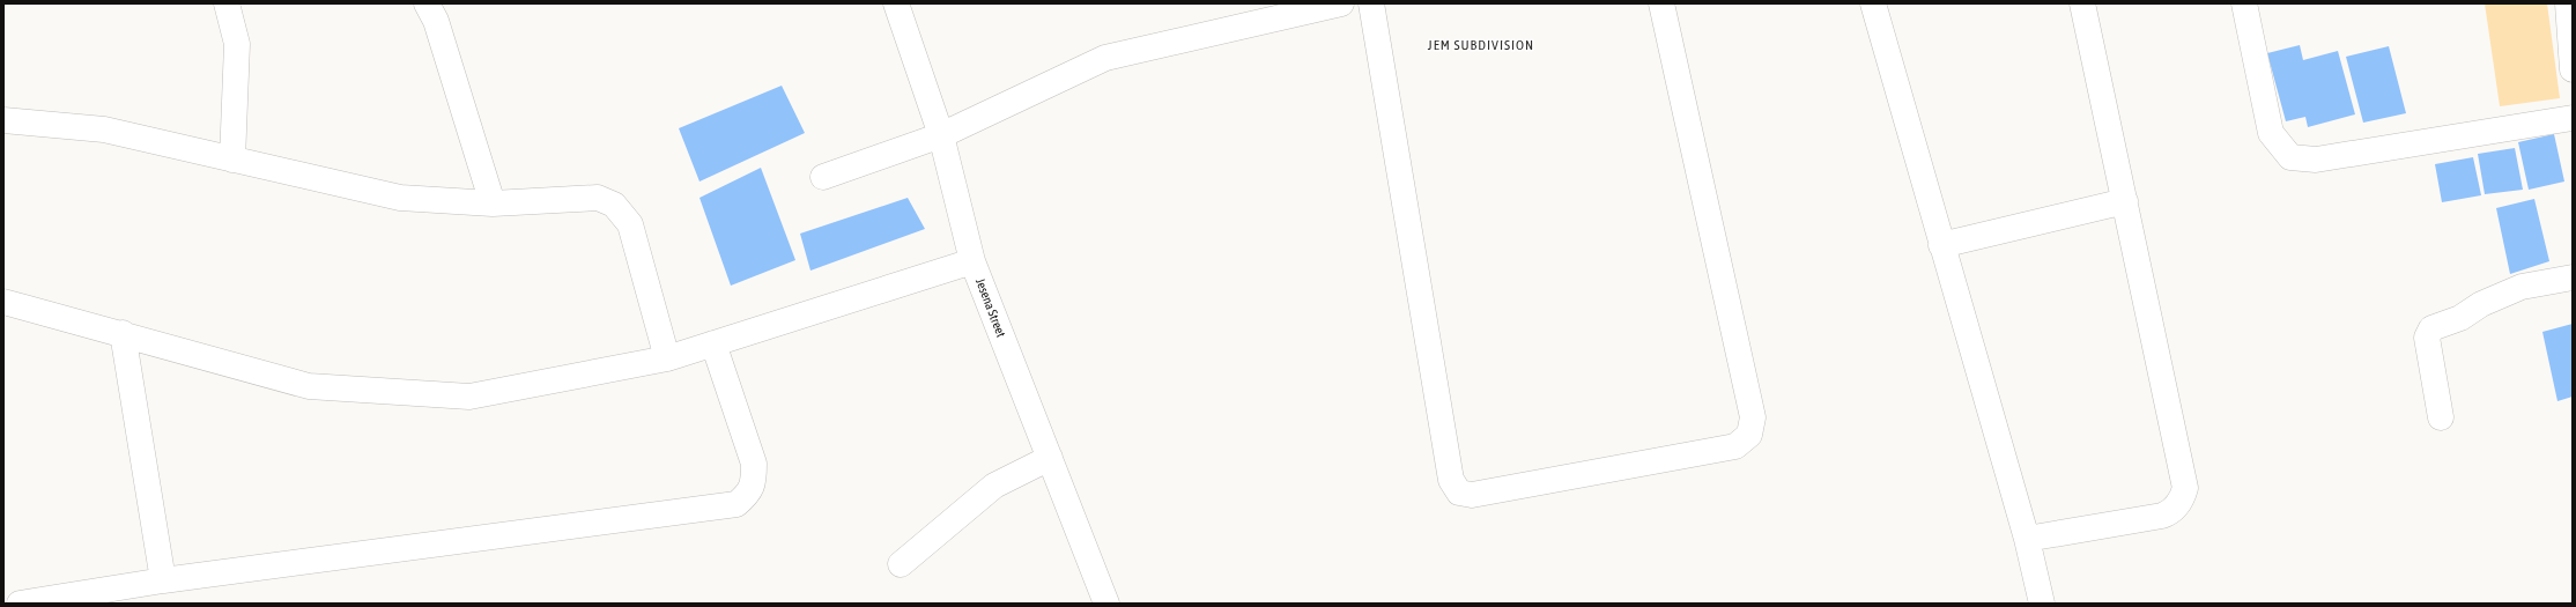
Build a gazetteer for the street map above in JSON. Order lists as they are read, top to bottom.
{
  "streets": {
    "street": ["Jesena Street"]
  },
  "districts": ["JEM SUBDIVISION"]
}
